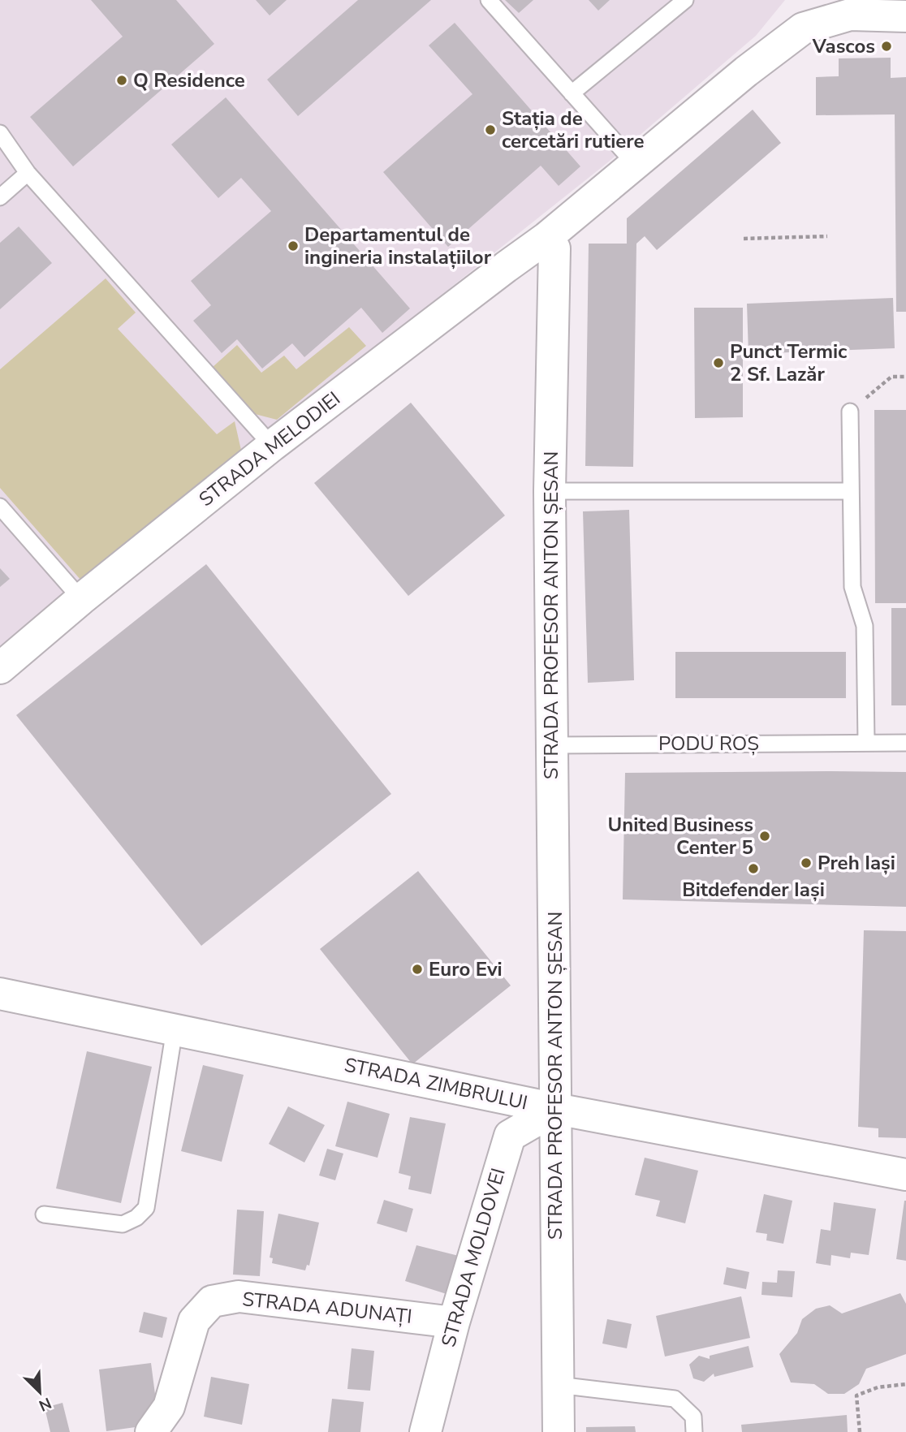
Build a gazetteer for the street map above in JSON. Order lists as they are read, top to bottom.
{
  "streets": {
    "street": [
      "STRADA MELODIEI",
      "STRADA PROFESOR ANTON ȘESAN",
      "STRADA ZIMBRULUI",
      "STRADA MOLDOVEI",
      "STRADA ADUNAȚI"
    ],
    "lane": ["PODU ROȘ"]
  },
  "crossings": [
    ["STRADA MELODIEI", "STRADA PROFESOR ANTON ȘESAN"],
    ["STRADA PROFESOR ANTON ȘESAN", "PODU ROȘ"],
    ["STRADA PROFESOR ANTON ȘESAN", "STRADA ZIMBRULUI"],
    ["STRADA PROFESOR ANTON ȘESAN", "STRADA MOLDOVEI"],
    ["STRADA ZIMBRULUI", "STRADA MOLDOVEI"],
    ["STRADA MOLDOVEI", "STRADA ADUNAȚI"]
  ],
  "places": [
    "Vascos",
    "Q Residence",
    "Stația de cercetări rutiere",
    "Departamentul de ingineria instalațiilor",
    "Punct Termic 2 Sf. Lazăr",
    "United Business Center 5",
    "Preh Iași",
    "Bitdefender Iași",
    "Euro Evi"
  ],
  "north": "bottom right"
}
